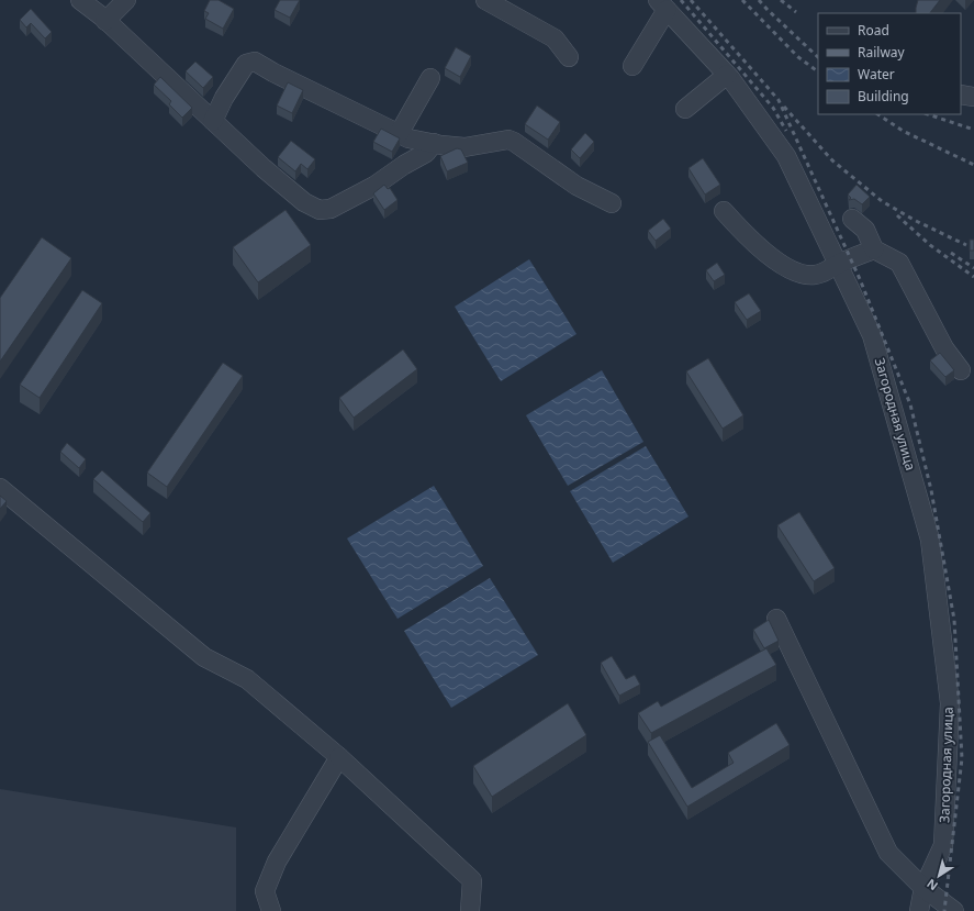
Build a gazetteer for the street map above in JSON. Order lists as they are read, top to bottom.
{
  "streets": {
    "street": ["Загородная улица"]
  },
  "legend": [
    "Road",
    "Railway",
    "Water",
    "Building"
  ],
  "north": "bottom left"
}
